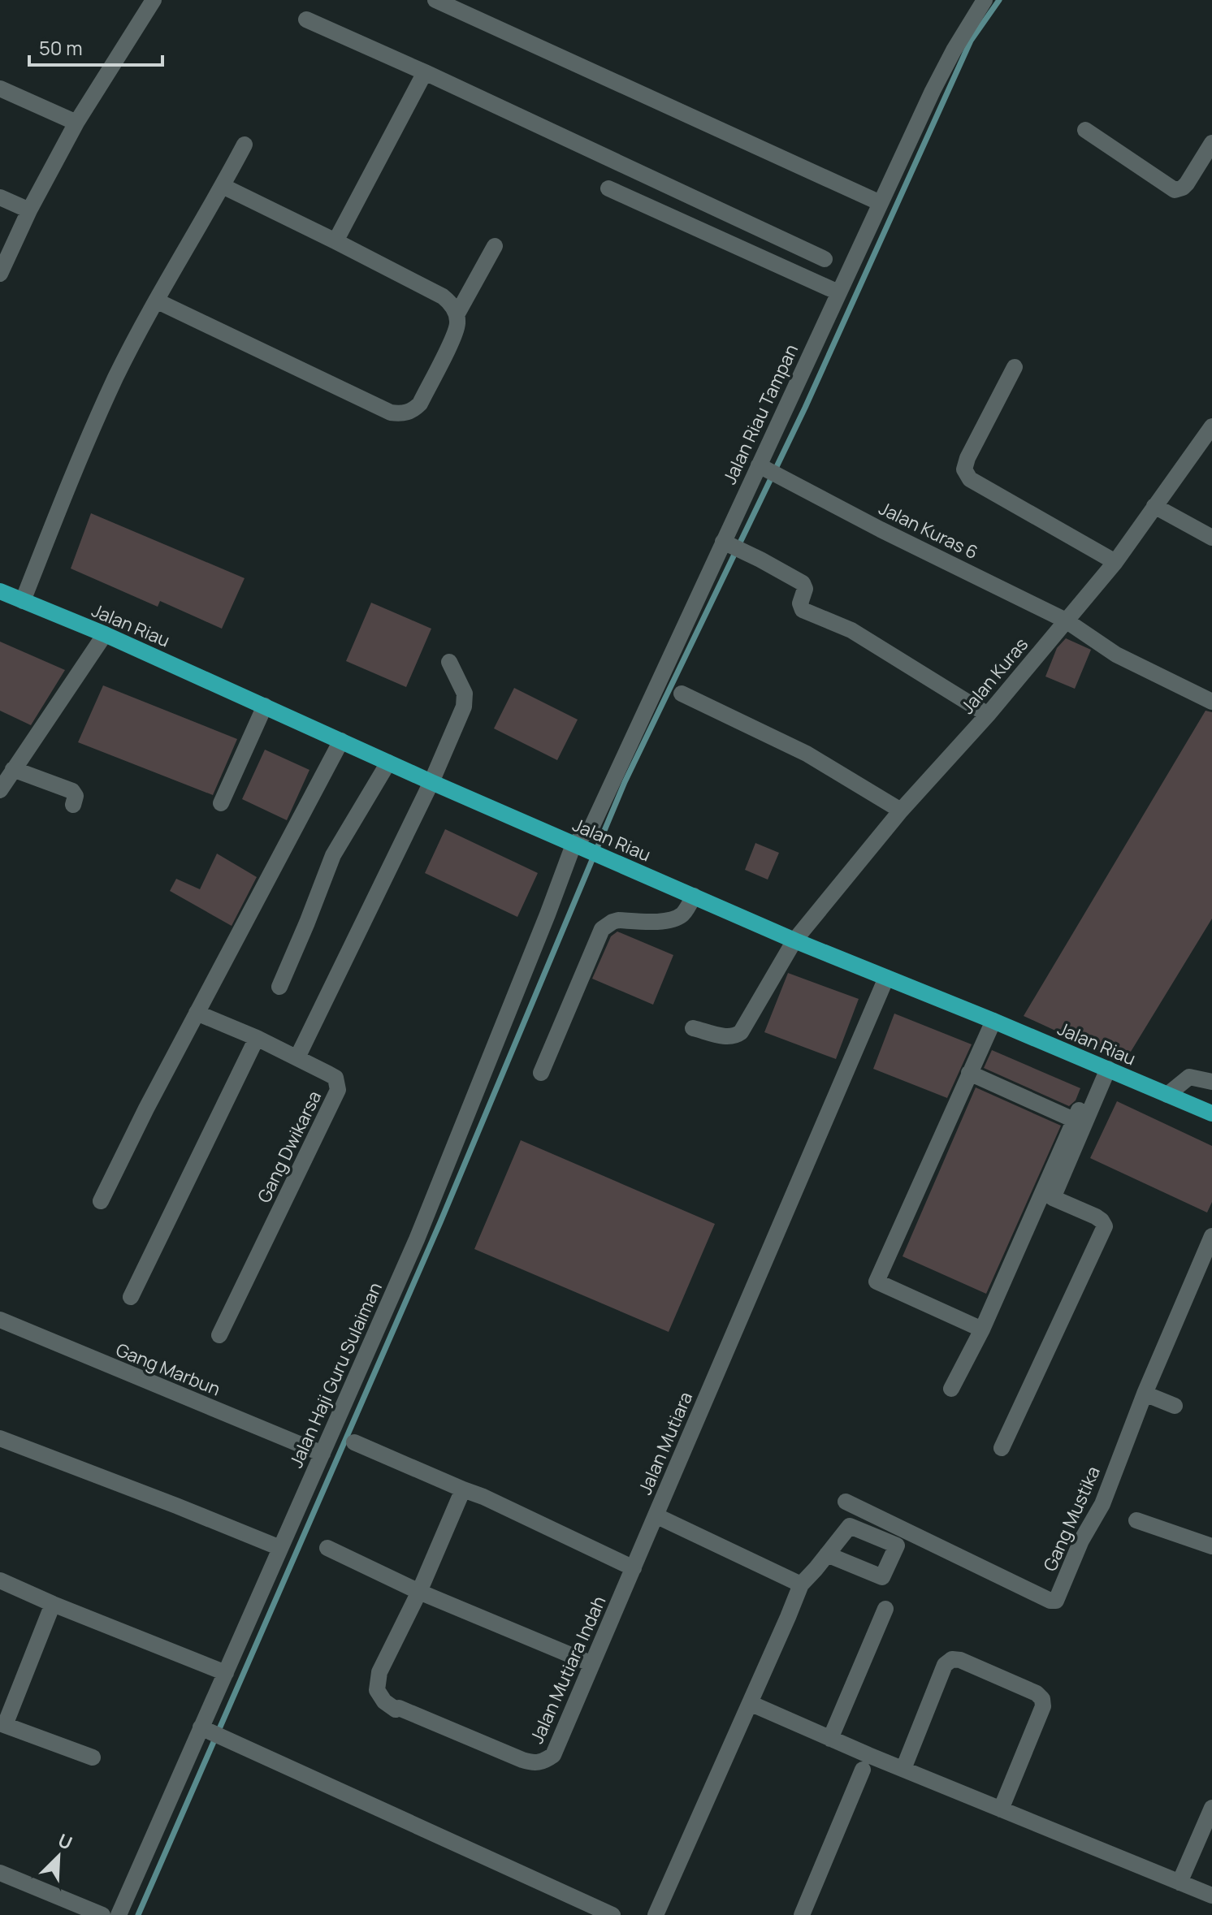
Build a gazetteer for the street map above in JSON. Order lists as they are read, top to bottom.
{
  "streets": {
    "main road": ["Jalan Riau"],
    "street": [
      "Jalan Riau Tampan",
      "Jalan Kuras 6",
      "Jalan Kuras",
      "Gang Dwikarsa",
      "Gang Marbun",
      "Jalan Haji Guru Sulaiman",
      "Jalan Mutiara",
      "Gang Mustika",
      "Jalan Mutiara Indah"
    ]
  },
  "crossings": [
    ["Jalan Riau Tampan", "Jalan Kuras 6"],
    ["Jalan Riau Tampan", "Jalan Riau"],
    ["Jalan Riau Tampan", "Jalan Haji Guru Sulaiman"],
    ["Jalan Kuras 6", "Jalan Kuras"],
    ["Jalan Riau", "Jalan Kuras"],
    ["Jalan Riau", "Jalan Haji Guru Sulaiman"],
    ["Jalan Riau", "Jalan Mutiara"],
    ["Gang Marbun", "Jalan Haji Guru Sulaiman"],
    ["Jalan Mutiara", "Jalan Mutiara Indah"]
  ],
  "scale_bar": "50 m",
  "north": "top right"
}
